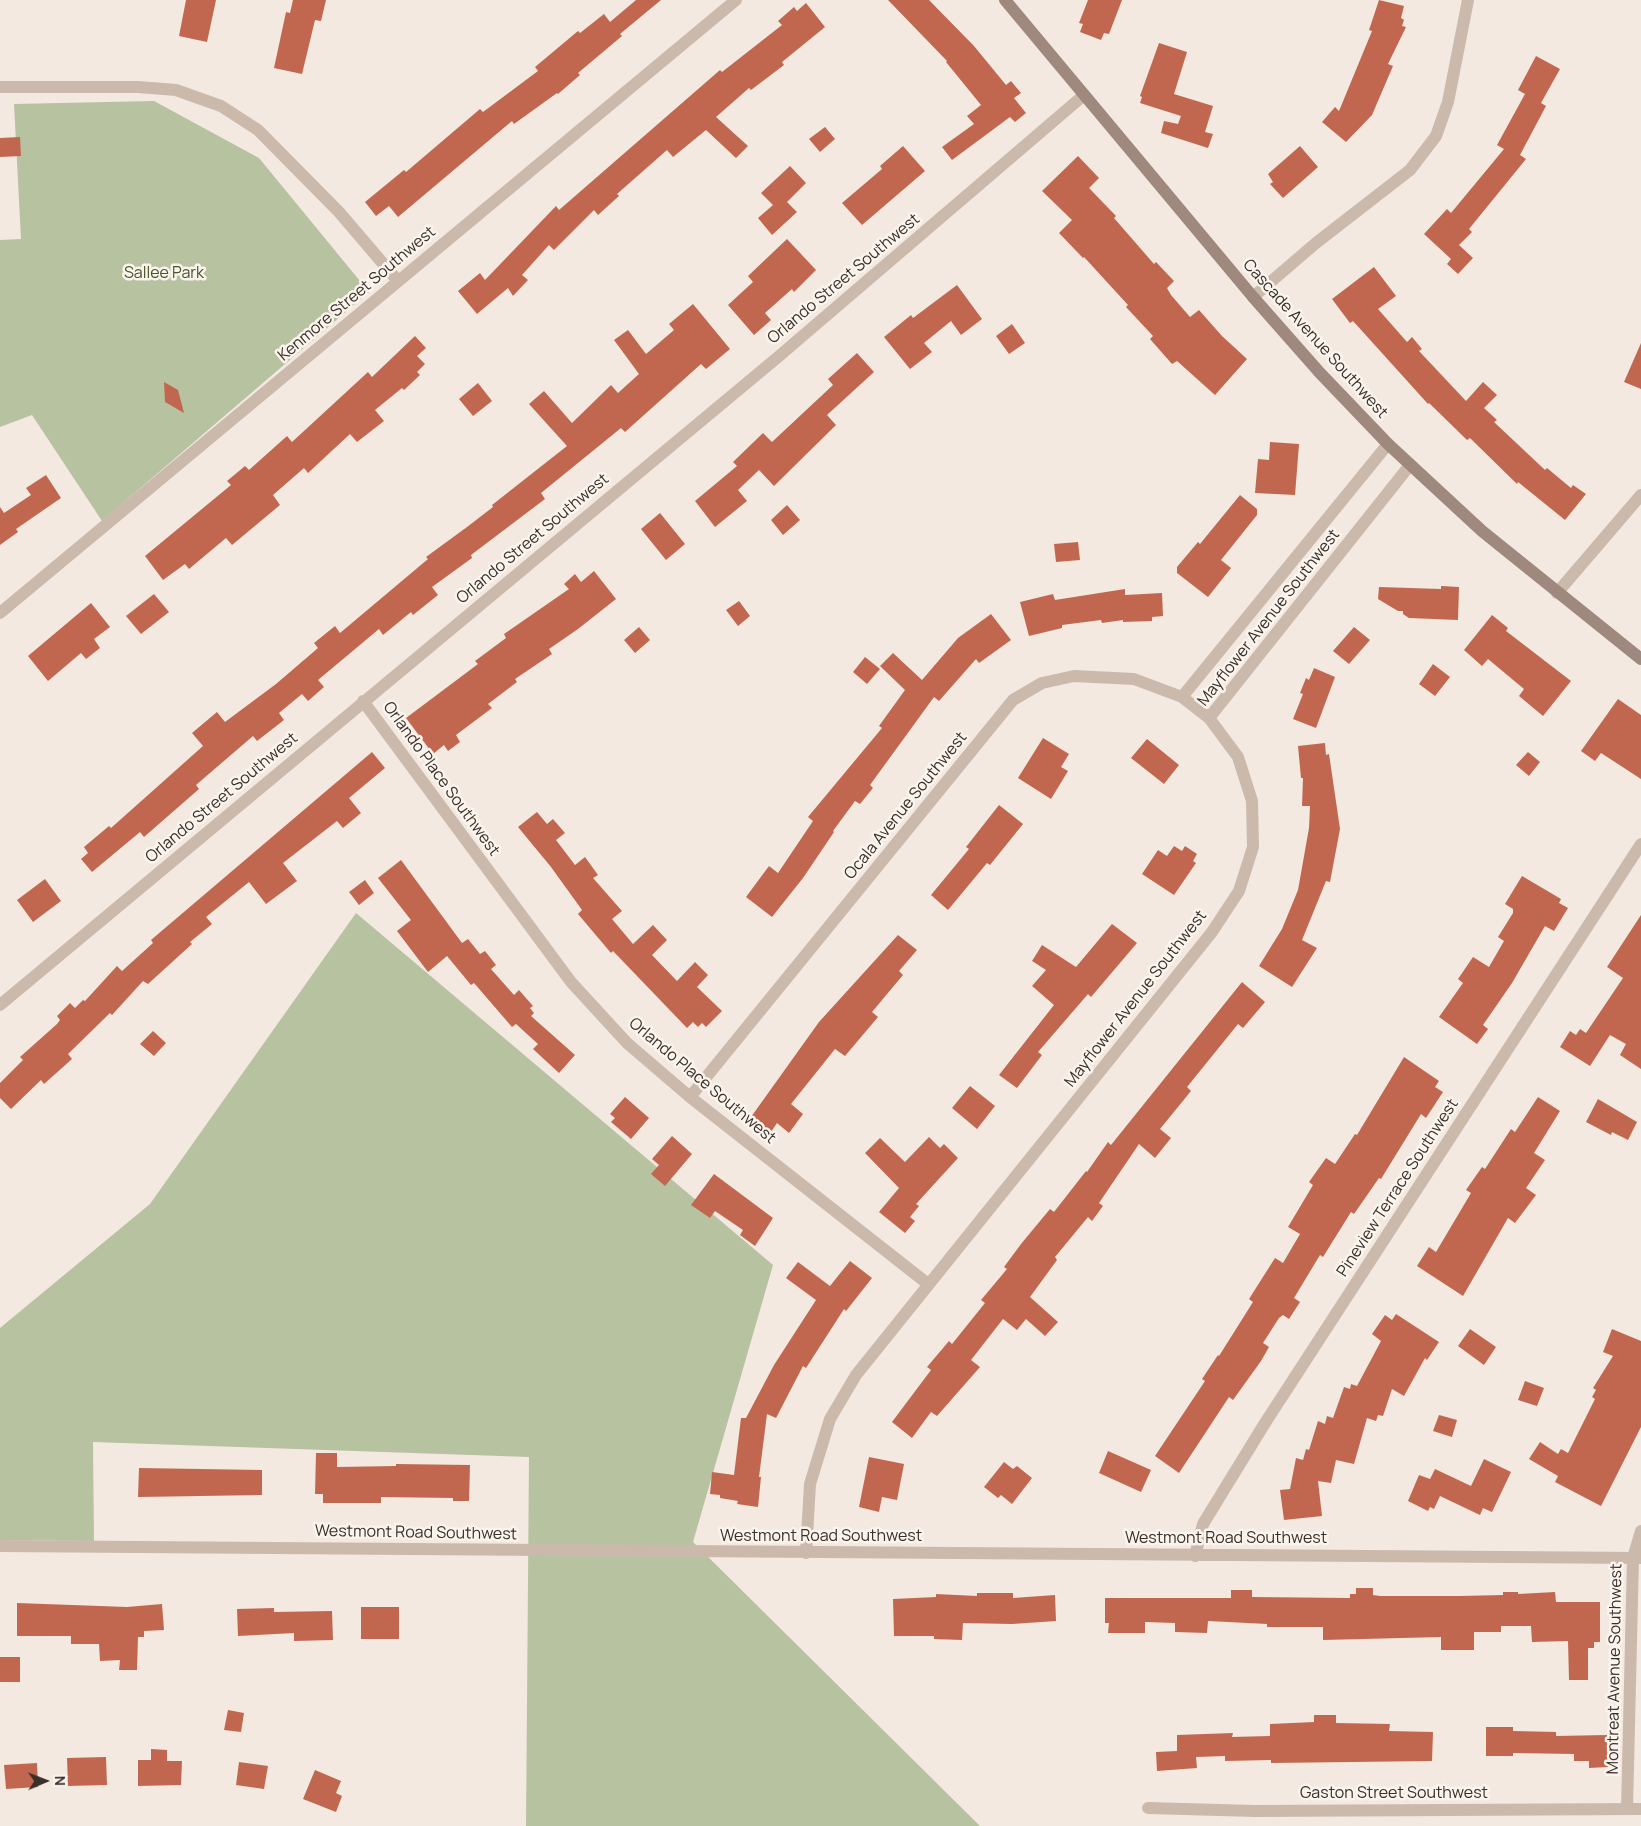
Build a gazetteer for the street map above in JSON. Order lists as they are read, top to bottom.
{
  "streets": {
    "main road": ["Cascade Avenue Southwest"],
    "street": [
      "Orlando Street Southwest",
      "Kenmore Street Southwest",
      "Mayflower Avenue Southwest",
      "Orlando Place Southwest",
      "Ocala Avenue Southwest",
      "Pineview Terrace Southwest",
      "Westmont Road Southwest",
      "Montreat Avenue Southwest",
      "Gaston Street Southwest"
    ]
  },
  "crossings": [
    ["Orlando Street Southwest", "Cascade Avenue Southwest"],
    ["Orlando Street Southwest", "Orlando Place Southwest"],
    ["Cascade Avenue Southwest", "Mayflower Avenue Southwest"],
    ["Mayflower Avenue Southwest", "Orlando Place Southwest"],
    ["Mayflower Avenue Southwest", "Ocala Avenue Southwest"],
    ["Mayflower Avenue Southwest", "Westmont Road Southwest"],
    ["Orlando Place Southwest", "Ocala Avenue Southwest"],
    ["Pineview Terrace Southwest", "Westmont Road Southwest"],
    ["Westmont Road Southwest", "Montreat Avenue Southwest"],
    ["Montreat Avenue Southwest", "Gaston Street Southwest"]
  ],
  "parks": ["Sallee Park"],
  "north": "right"
}
